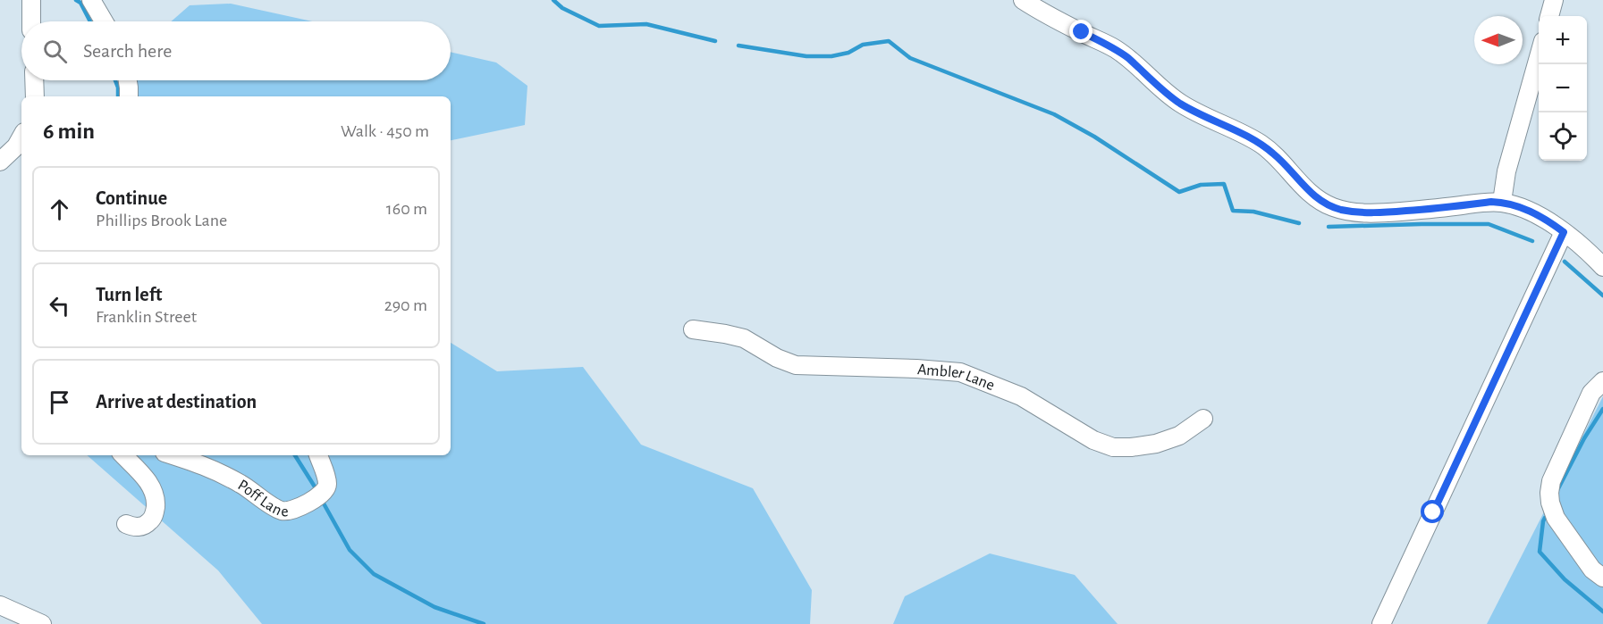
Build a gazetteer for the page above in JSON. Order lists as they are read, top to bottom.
{
  "streets": {
    "street": ["Ambler Lane", "Poff Lane"]
  },
  "north": "left",
  "page": {
    "map_buttons": ["+", "−"],
    "search": "Search here",
    "heading": ["6 min", "Walk · 450 m"],
    "list": [
      ["Continue", "Phillips Brook Lane", "160 m"],
      ["Turn left", "Franklin Street", "290 m"],
      "Arrive at destination"
    ]
  }
}
